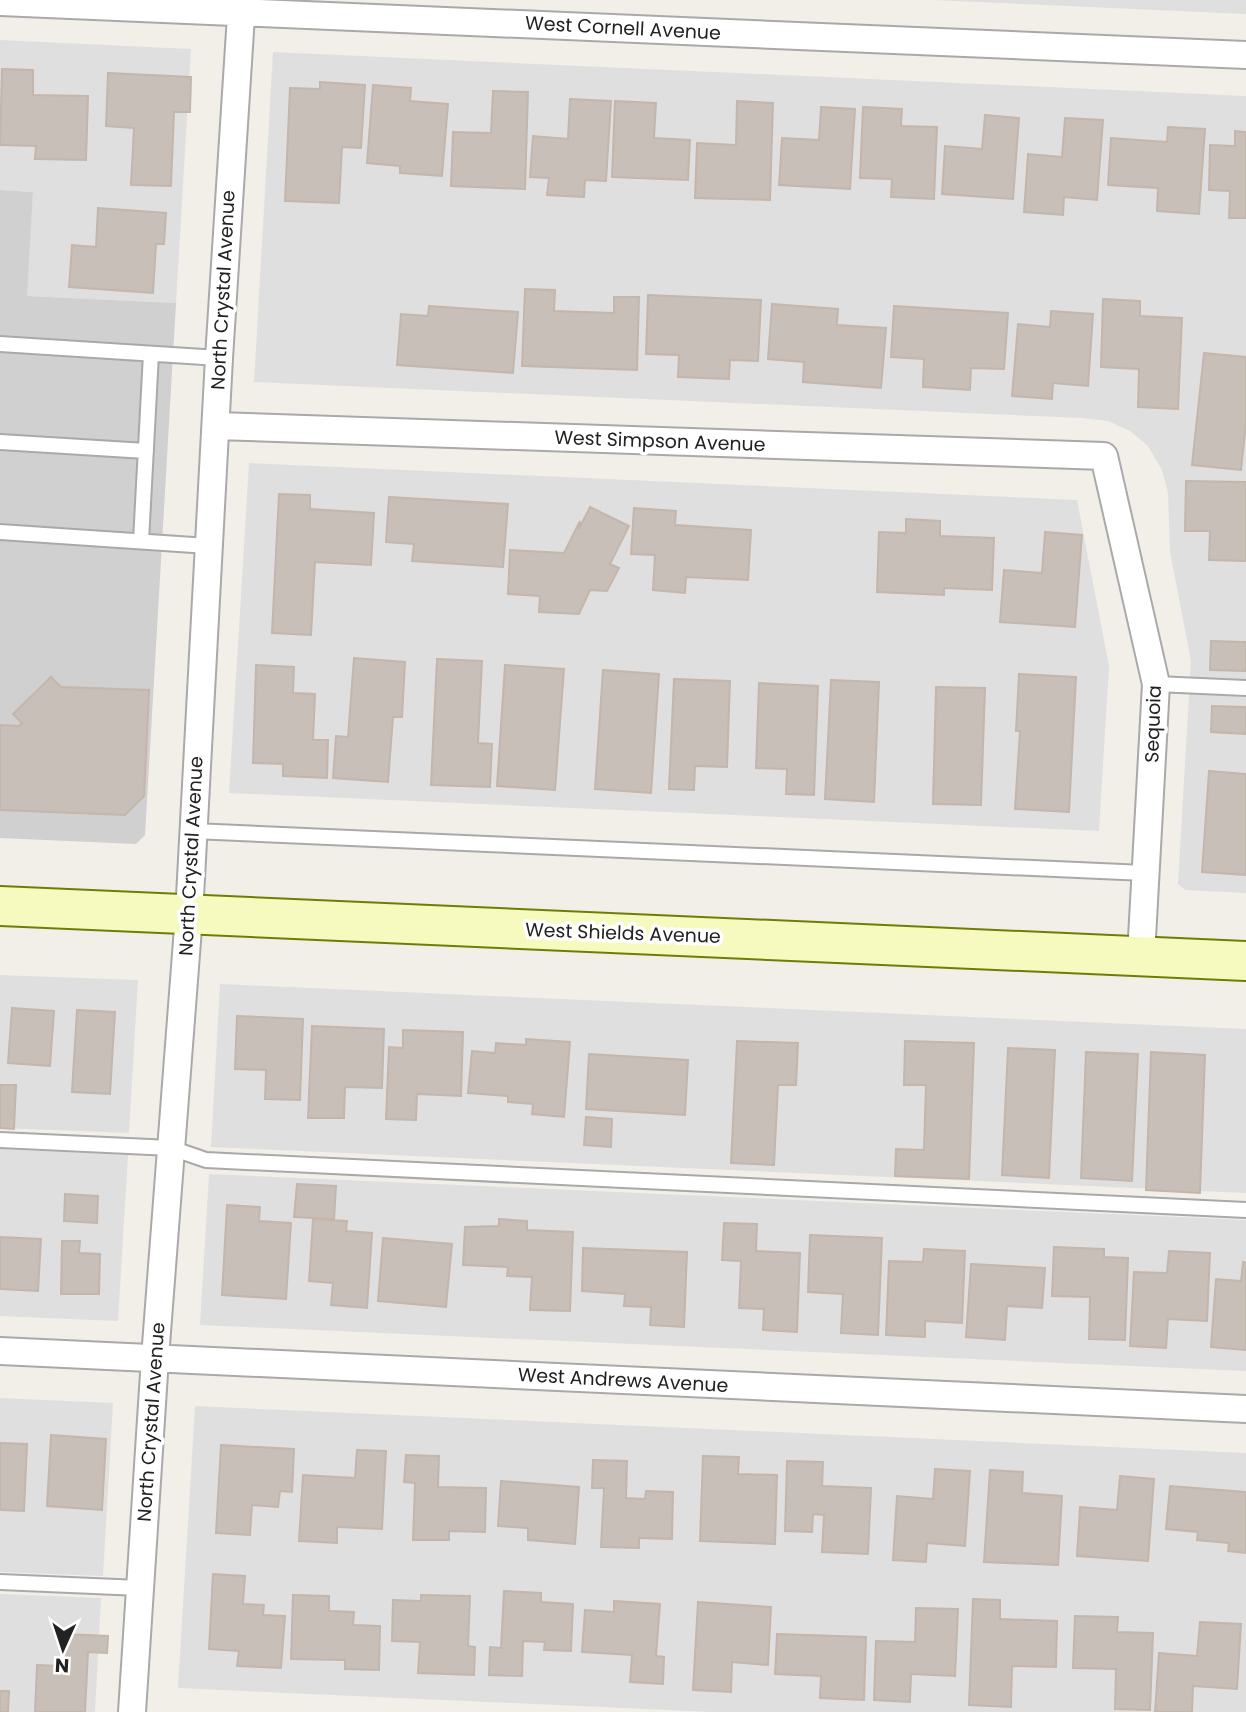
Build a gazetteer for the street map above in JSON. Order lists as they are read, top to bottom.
{
  "streets": {
    "main road": ["West Shields Avenue"],
    "street": [
      "West Cornell Avenue",
      "North Crystal Avenue",
      "West Simpson Avenue",
      "Sequoia",
      "West Andrews Avenue"
    ]
  },
  "crossings": [
    ["West Cornell Avenue", "North Crystal Avenue"],
    ["North Crystal Avenue", "West Simpson Avenue"],
    ["North Crystal Avenue", "West Shields Avenue"],
    ["North Crystal Avenue", "West Andrews Avenue"],
    ["West Simpson Avenue", "Sequoia"],
    ["Sequoia", "West Shields Avenue"]
  ],
  "north": "bottom"
}
